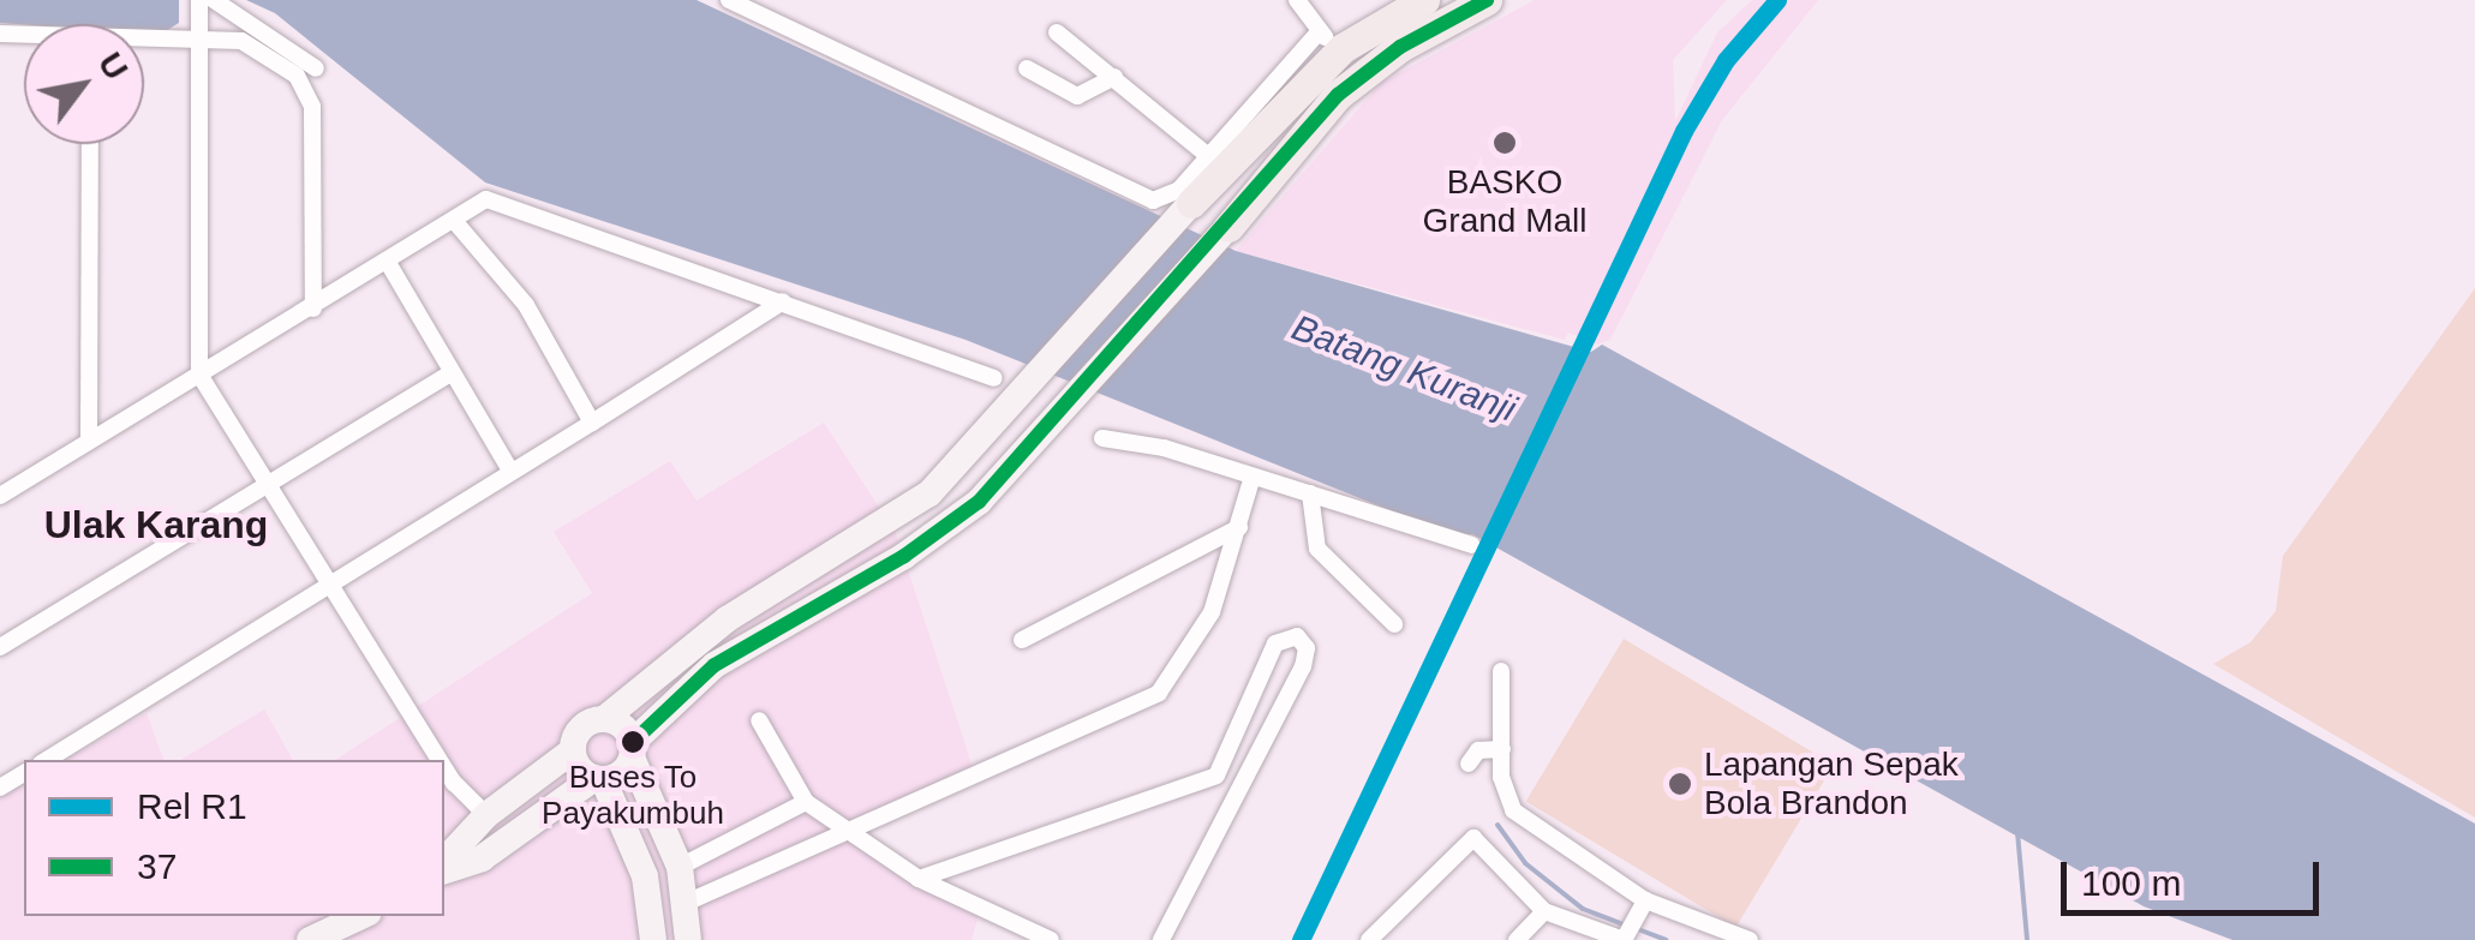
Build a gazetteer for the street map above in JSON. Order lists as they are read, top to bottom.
{
  "districts": ["Ulak Karang"],
  "water": ["Batang Kuranji"],
  "places": ["BASKO Grand Mall", "Buses To Payakumbuh", "Lapangan Sepak Bola Brandon"],
  "lines": ["rail line R1", "transit line 37"],
  "legend": ["Rel R1", "37"],
  "scale_bar": "100 m",
  "north": "top right"
}
